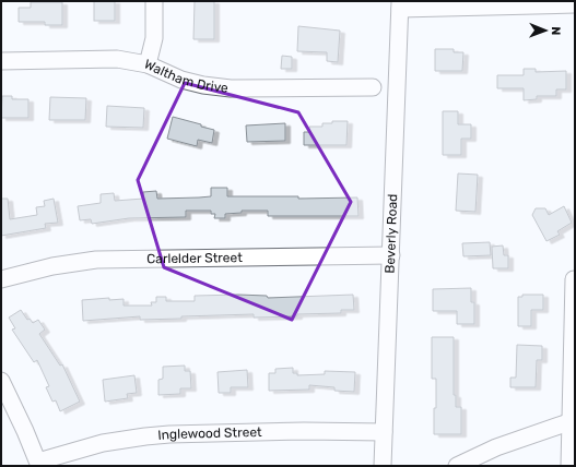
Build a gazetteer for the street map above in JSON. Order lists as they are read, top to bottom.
{
  "streets": {
    "street": [
      "Waltham Drive",
      "Beverly Road",
      "Carlelder Street",
      "Inglewood Street"
    ]
  },
  "crossings": [
    ["Beverly Road", "Carlelder Street"],
    ["Beverly Road", "Inglewood Street"]
  ],
  "north": "right"
}
